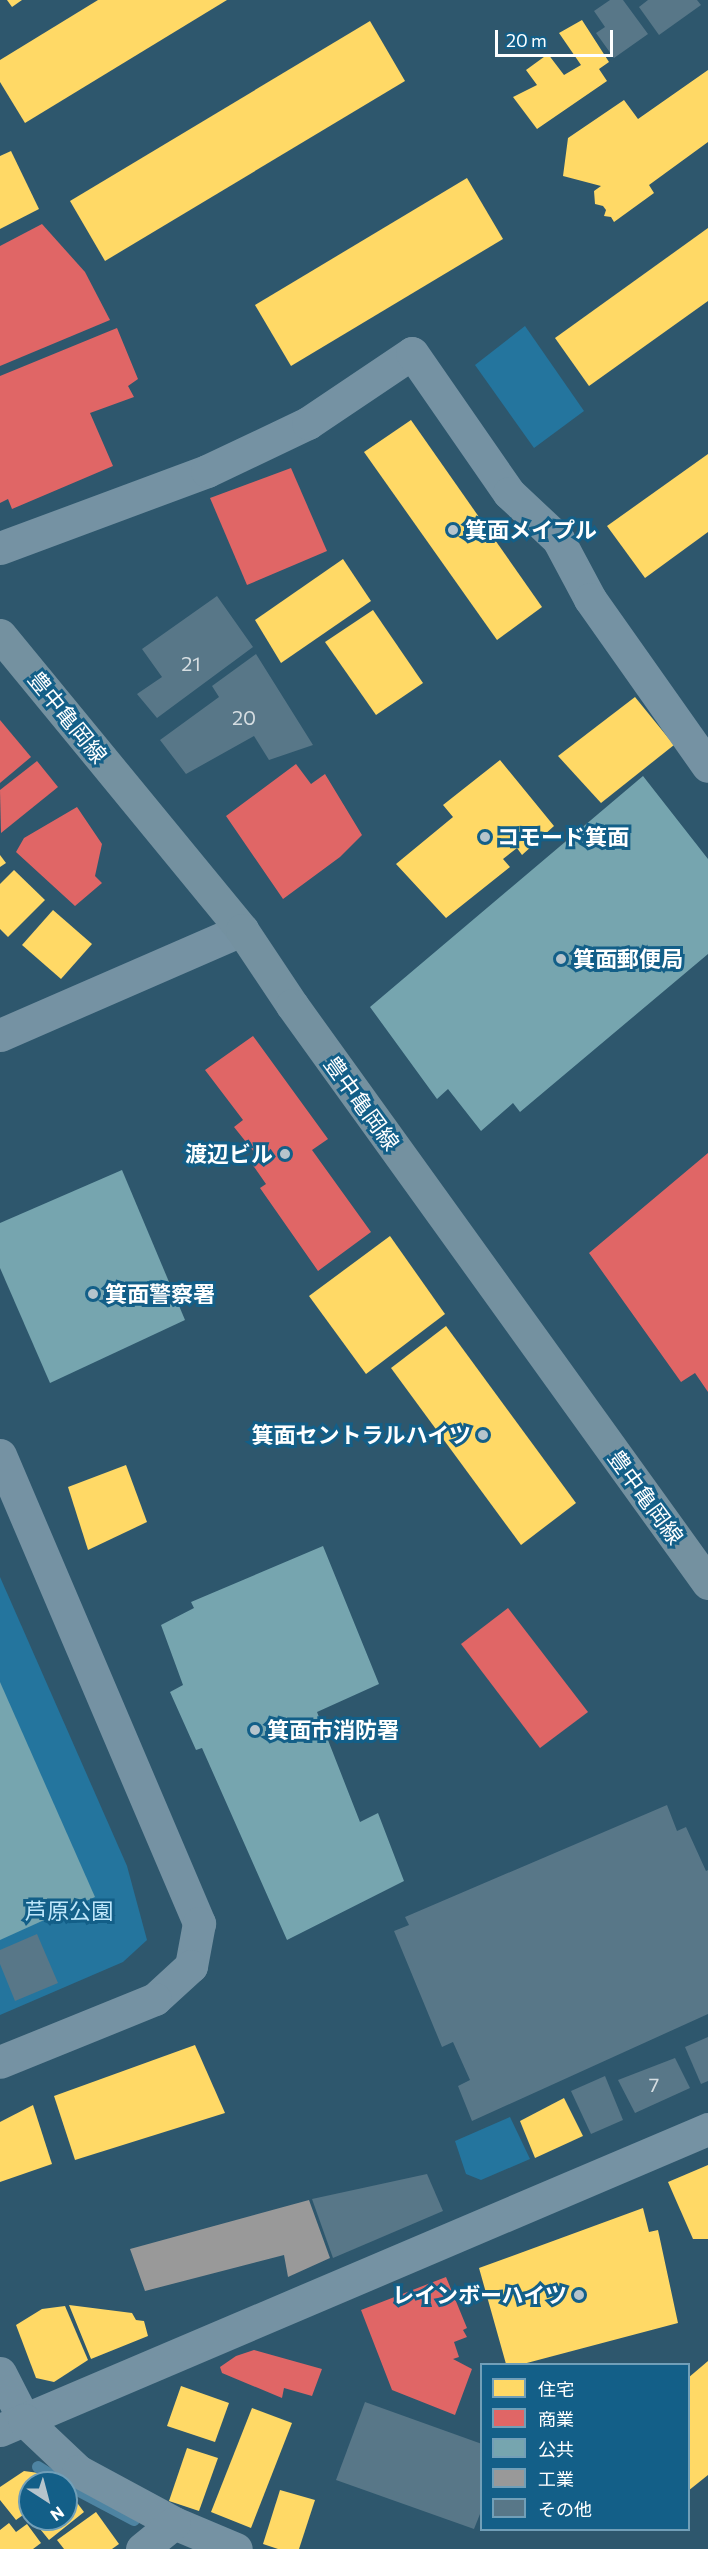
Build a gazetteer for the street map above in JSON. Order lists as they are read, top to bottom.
{
  "streets": {
    "main road": ["豊中亀岡線"]
  },
  "parks": ["芦原公園"],
  "places": [
    "箕面メイプル",
    "コモード箕面",
    "箕面郵便局",
    "渡辺ビル",
    "箕面警察署",
    "箕面セントラルハイツ",
    "箕面市消防署",
    "レインボーハイツ"
  ],
  "house_numbers": ["21", "20", "7"],
  "legend": [
    "住宅",
    "商業",
    "公共",
    "工業",
    "その他"
  ],
  "scale_bar": "20 m",
  "north": "bottom right"
}
